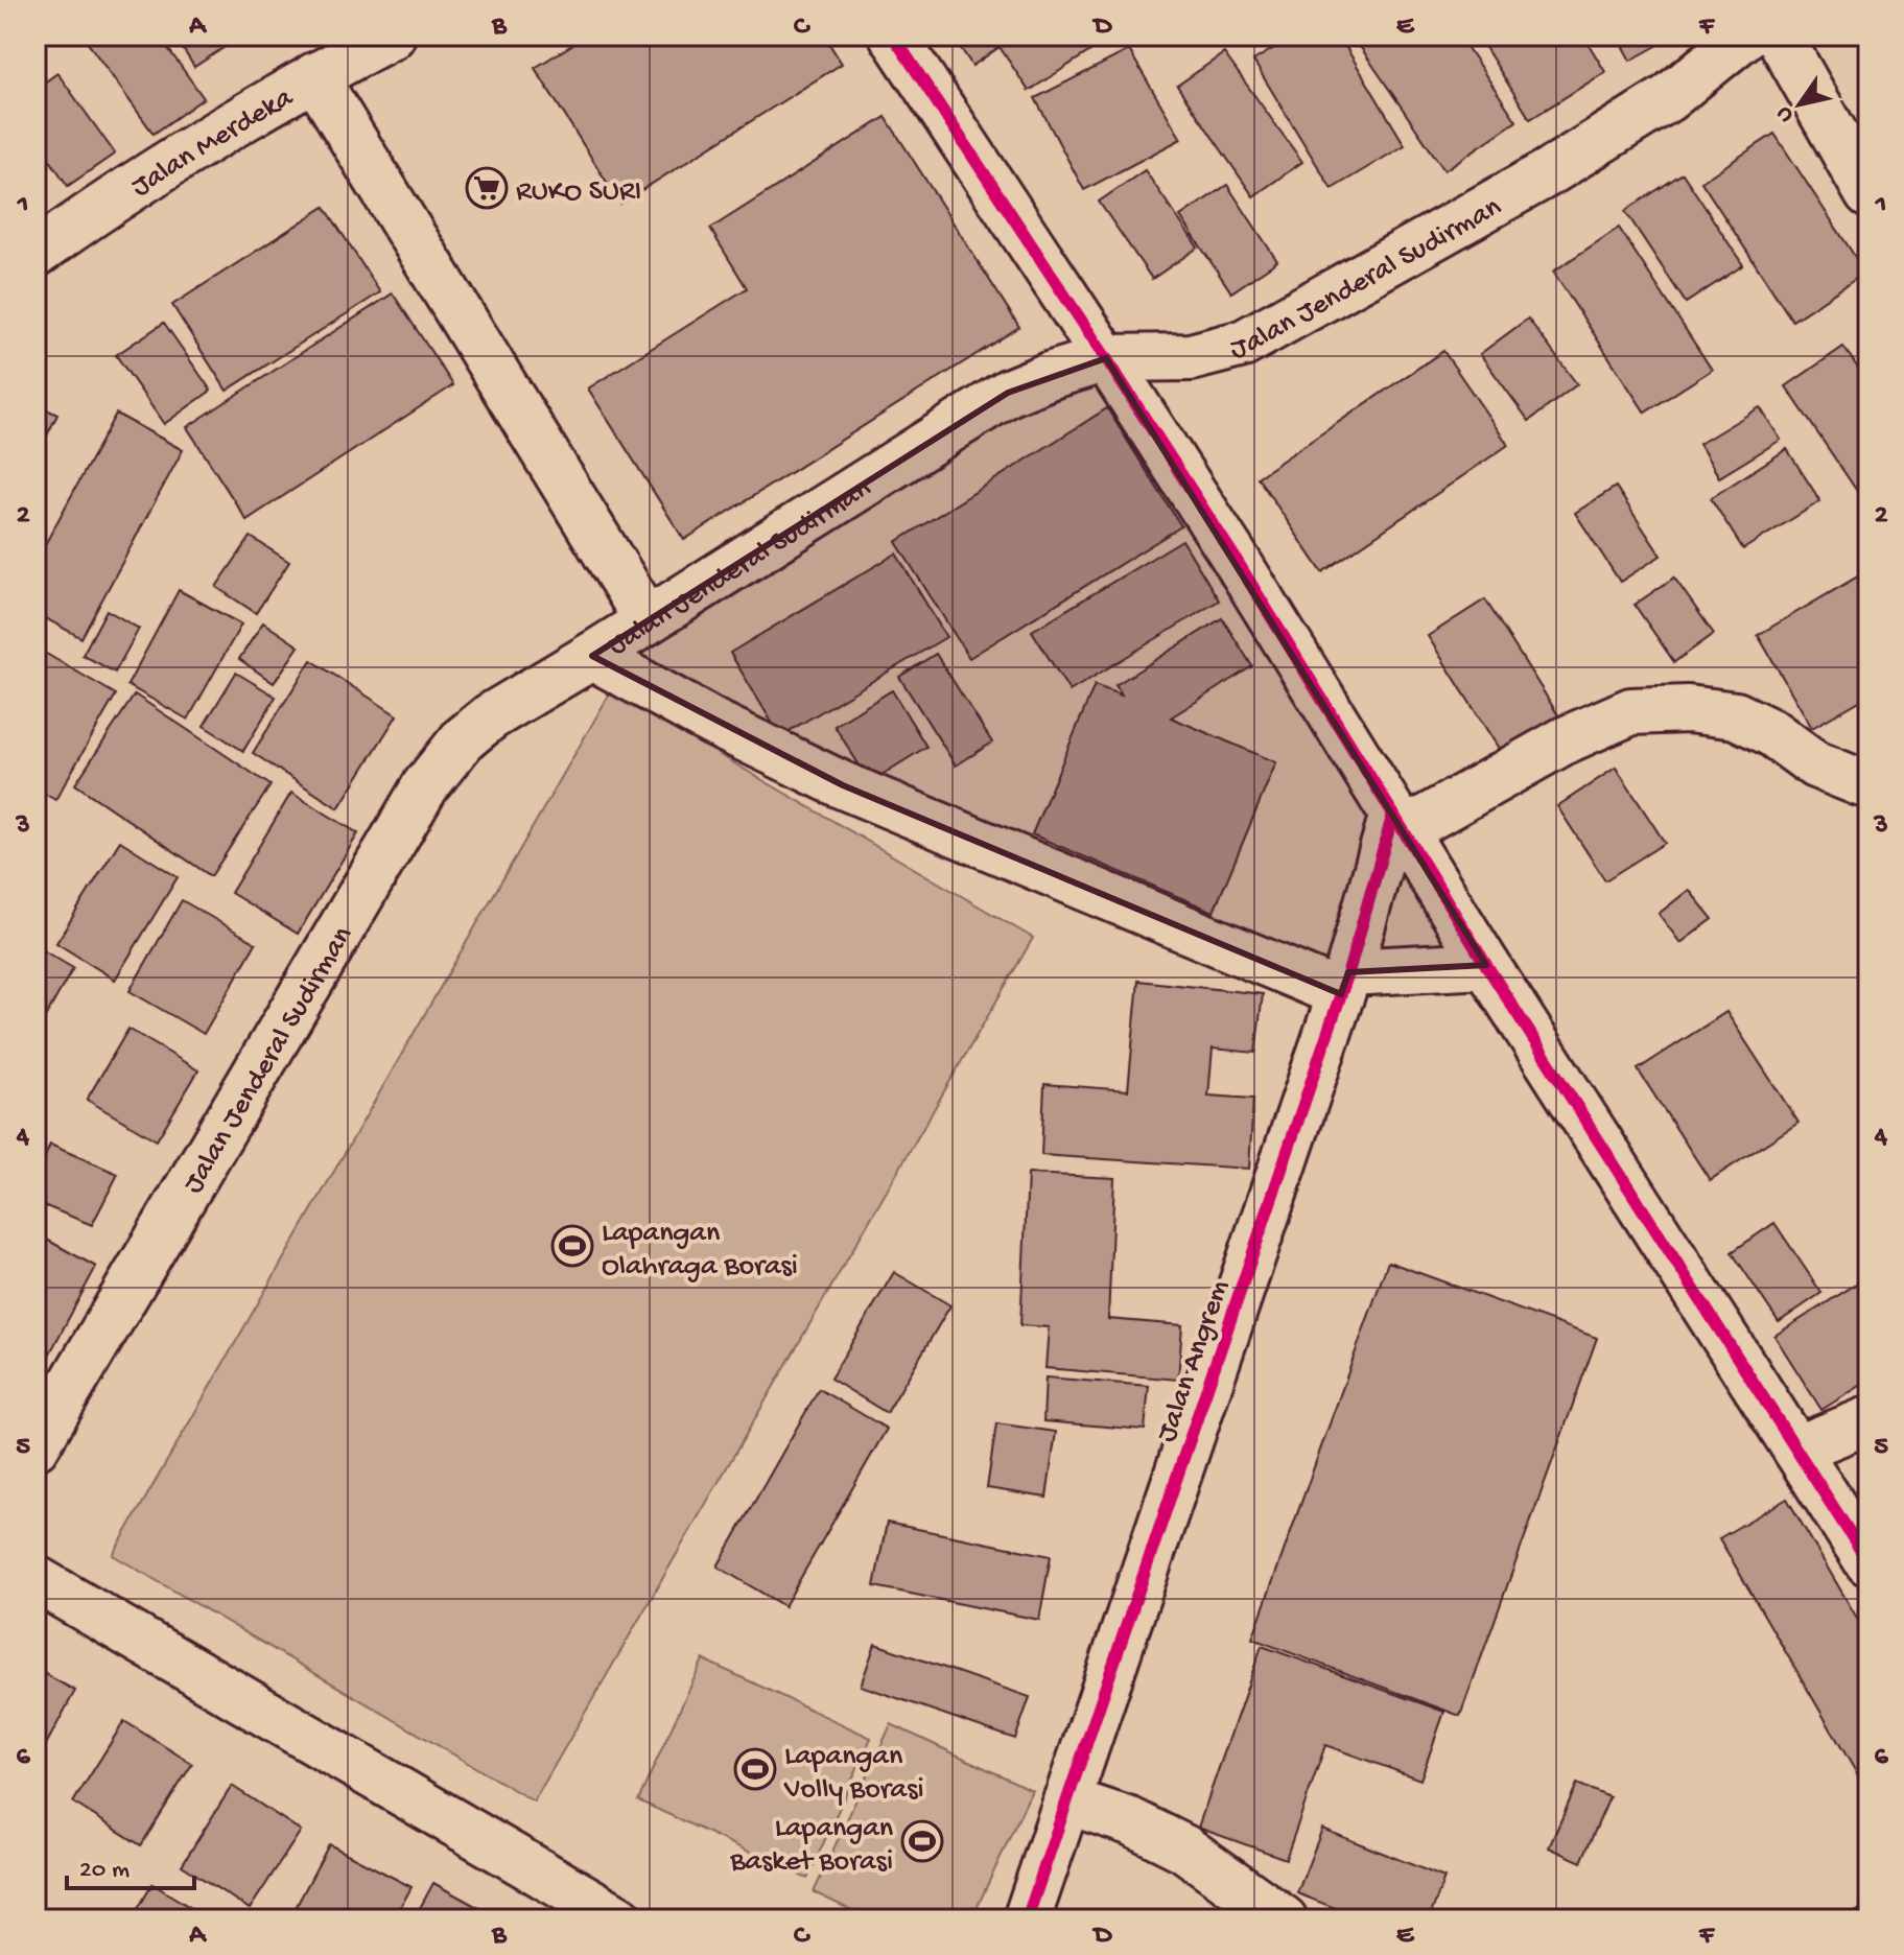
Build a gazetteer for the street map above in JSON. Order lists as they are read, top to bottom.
{
  "streets": {
    "main road": ["Jalan Merdeka", "Jalan Jenderal Sudirman", "Jalan Angrem"]
  },
  "places": {
    "supermarket": ["RUKO SURI"],
    "sports": ["Lapangan Olahraga Borasi", "Lapangan Volly Borasi", "Lapangan Basket Borasi"]
  },
  "scale_bar": "20 m",
  "north": "bottom left",
  "grid": {
    "columns": [
      "A",
      "B",
      "C",
      "D",
      "E",
      "F"
    ],
    "rows": [
      "1",
      "2",
      "3",
      "4",
      "5",
      "6"
    ]
  }
}
